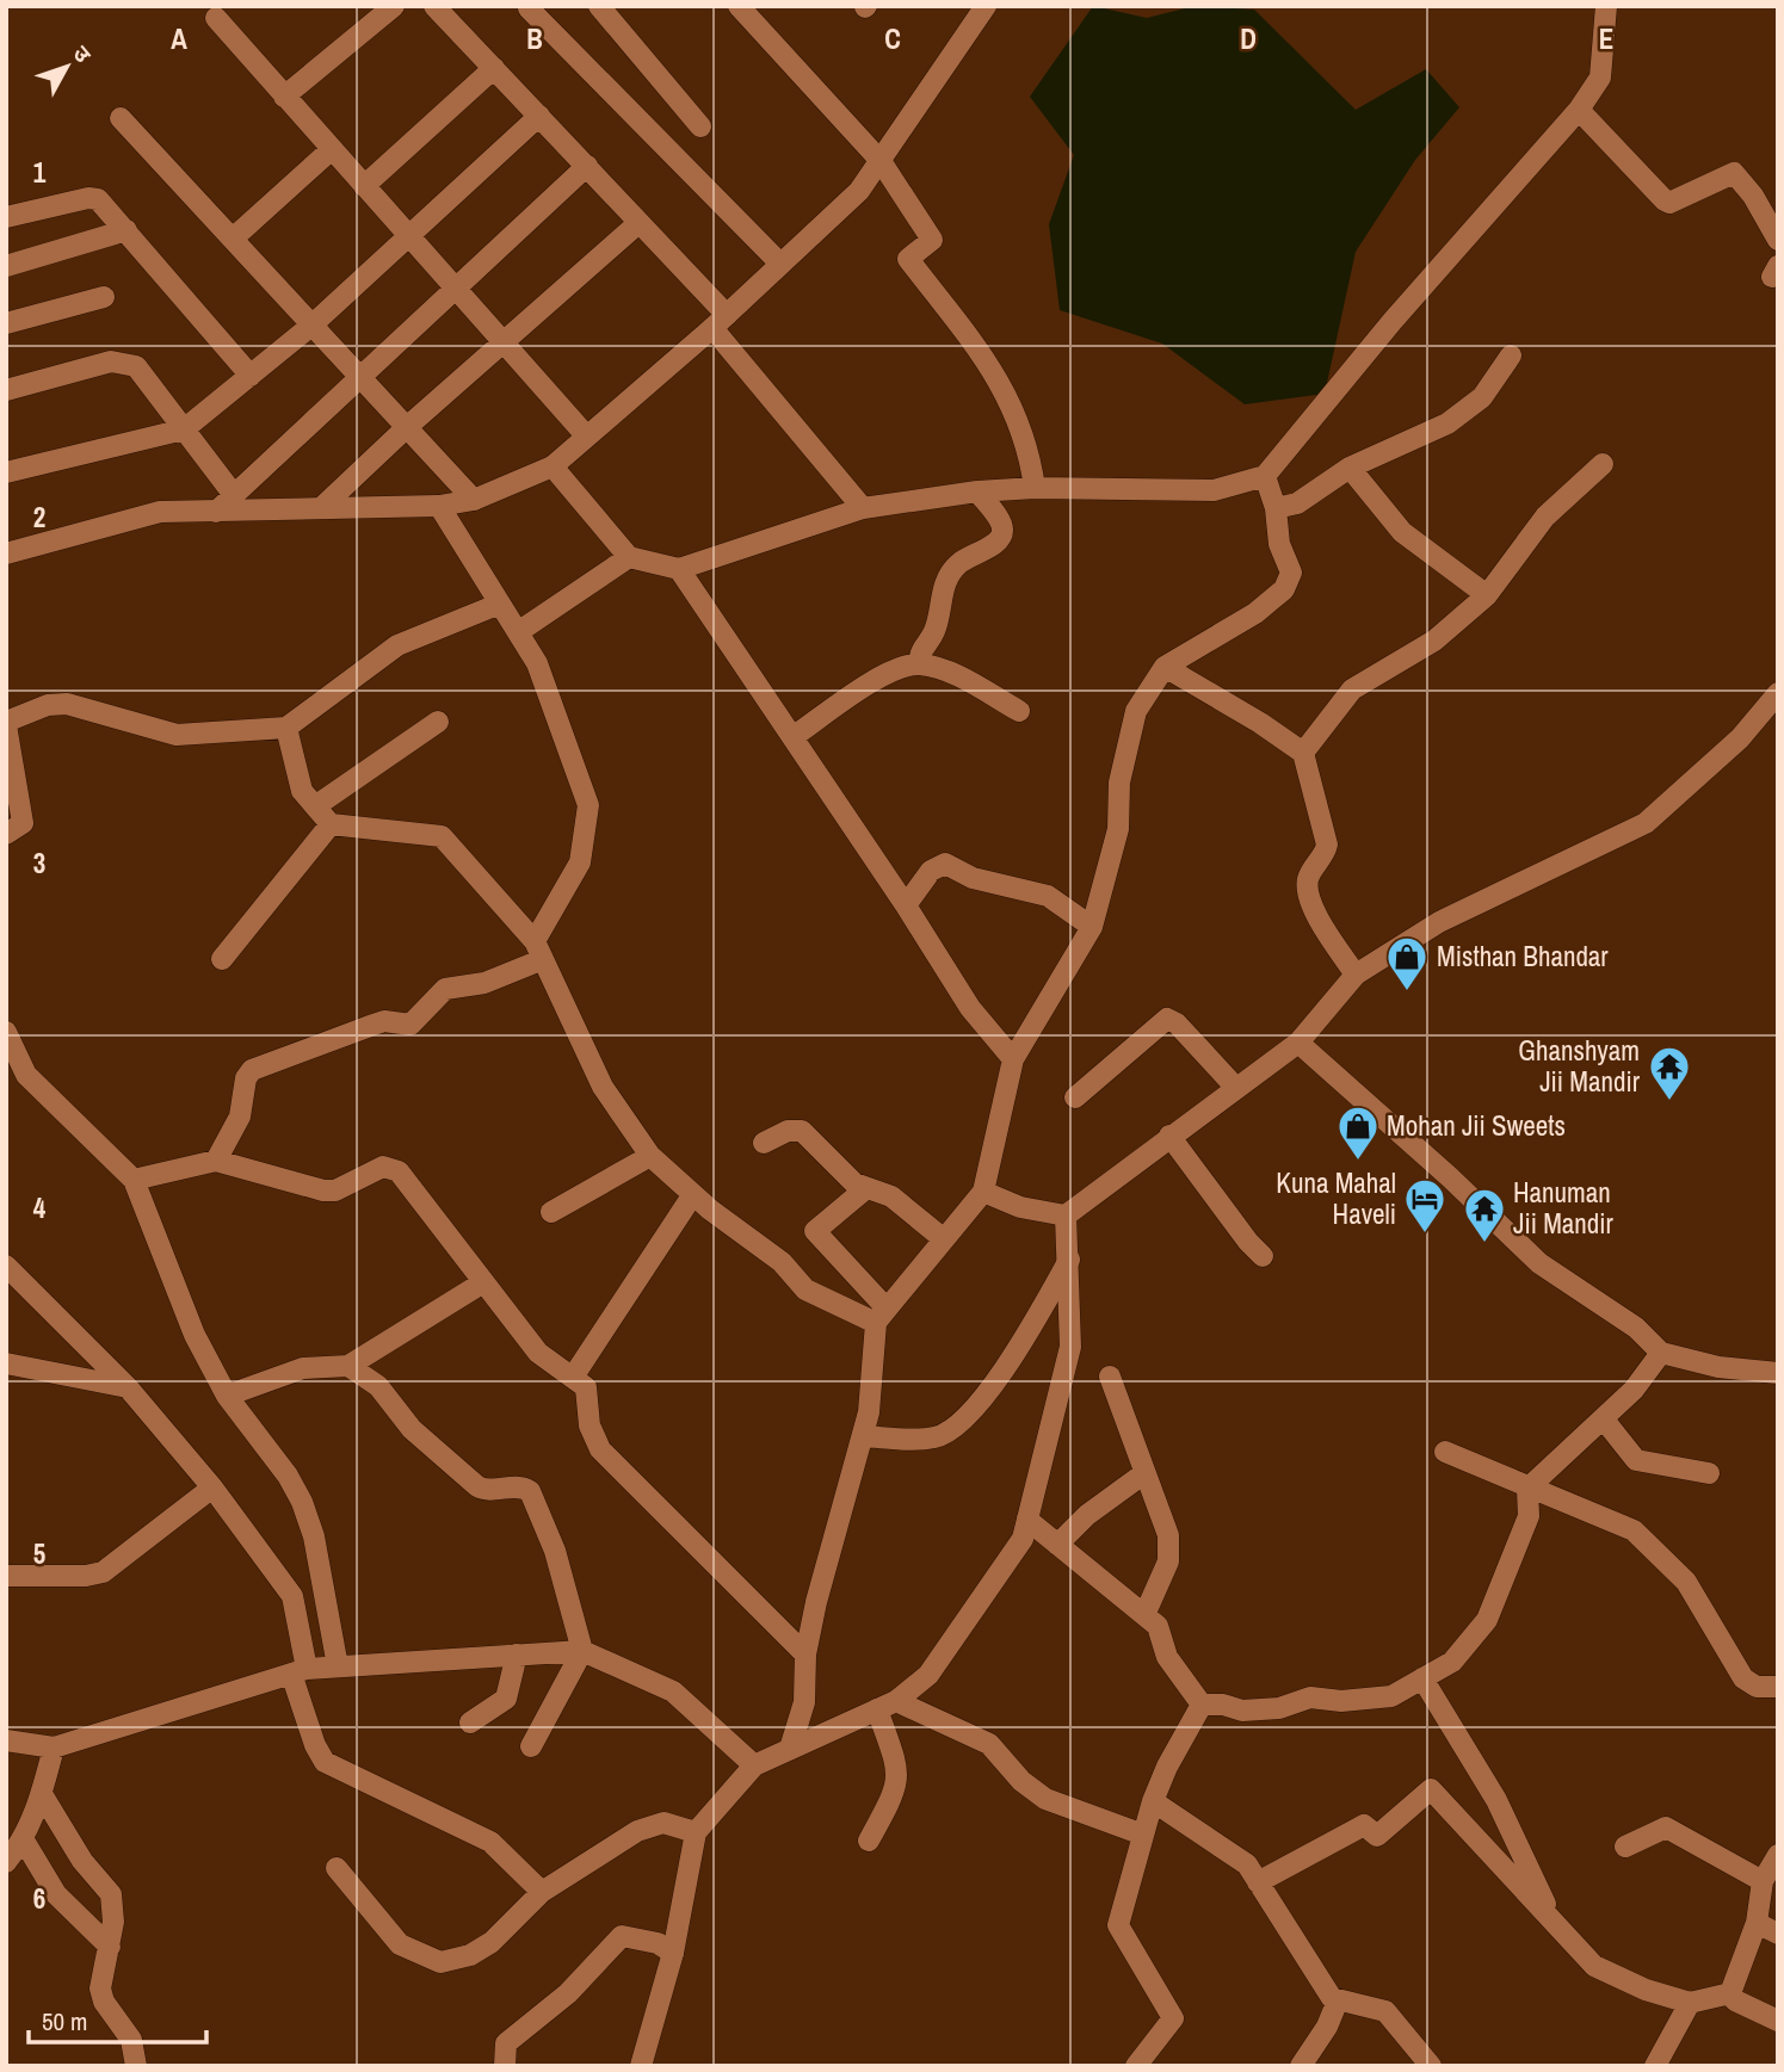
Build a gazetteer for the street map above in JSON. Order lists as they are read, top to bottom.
{
  "places": {
    "shop": ["Misthan Bhandar", "Mohan Jii Sweets"],
    "temple": ["Ghanshyam Jii Mandir", "Hanuman Jii Mandir"],
    "hotel": ["Kuna Mahal Haveli"]
  },
  "scale_bar": "50 m",
  "north": "top right",
  "grid": {
    "columns": [
      "A",
      "B",
      "C",
      "D",
      "E"
    ],
    "rows": [
      "1",
      "2",
      "3",
      "4",
      "5",
      "6"
    ]
  }
}
